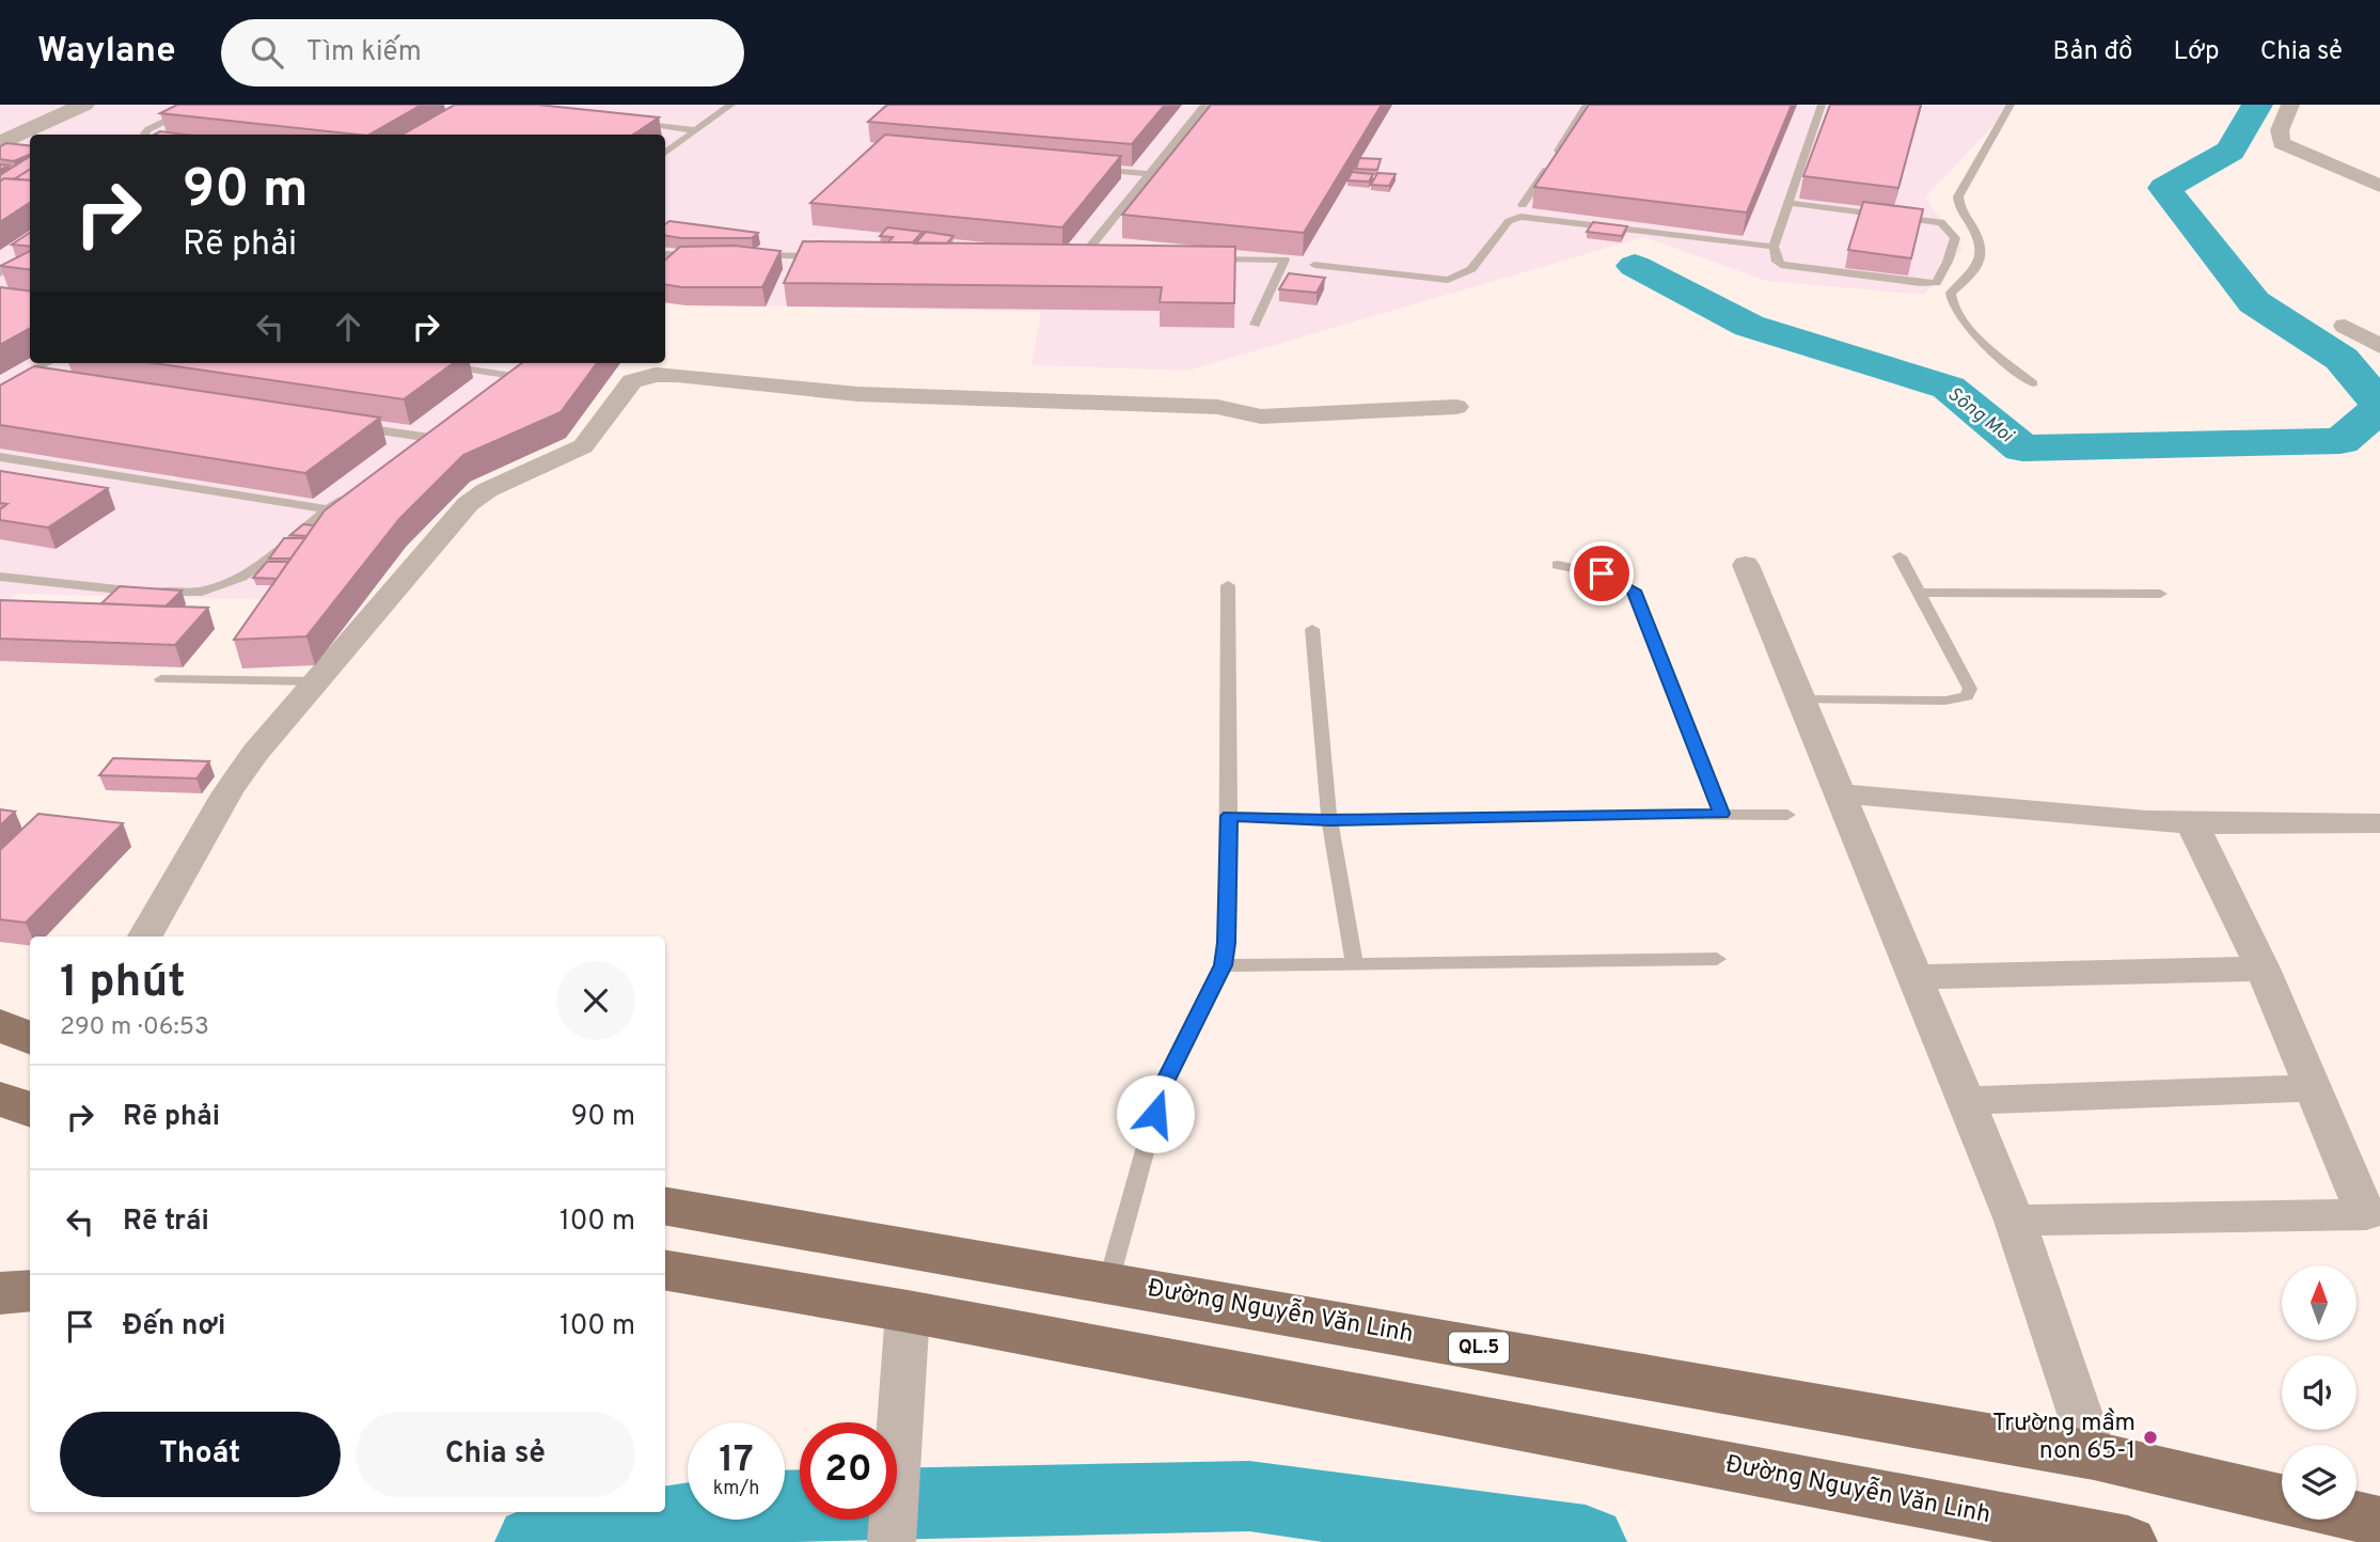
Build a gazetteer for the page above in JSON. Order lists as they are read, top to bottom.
{
  "streets": {
    "highway": ["Đường Nguyễn Văn Linh", "QL.5"]
  },
  "water": ["Sông Moi"],
  "places": ["Trường mầm non 65-1"],
  "north": "top",
  "page": {
    "header": "Waylane",
    "search": "Tìm kiếm",
    "nav": ["Bản đồ", "Lớp", "Chia sẻ"],
    "turn": ["90 m", "Rẽ phải"],
    "heading": ["1 phút", "290 m · 06:53"],
    "list": [
      {
        "name": "Rẽ phải",
        "value": "90 m"
      },
      {
        "name": "Rẽ trái",
        "value": "100 m"
      },
      {
        "name": "Đến nơi",
        "value": "100 m"
      }
    ],
    "buttons": ["Thoát", "Chia sẻ"],
    "speed": "17 km/h",
    "limit": "20"
  }
}
